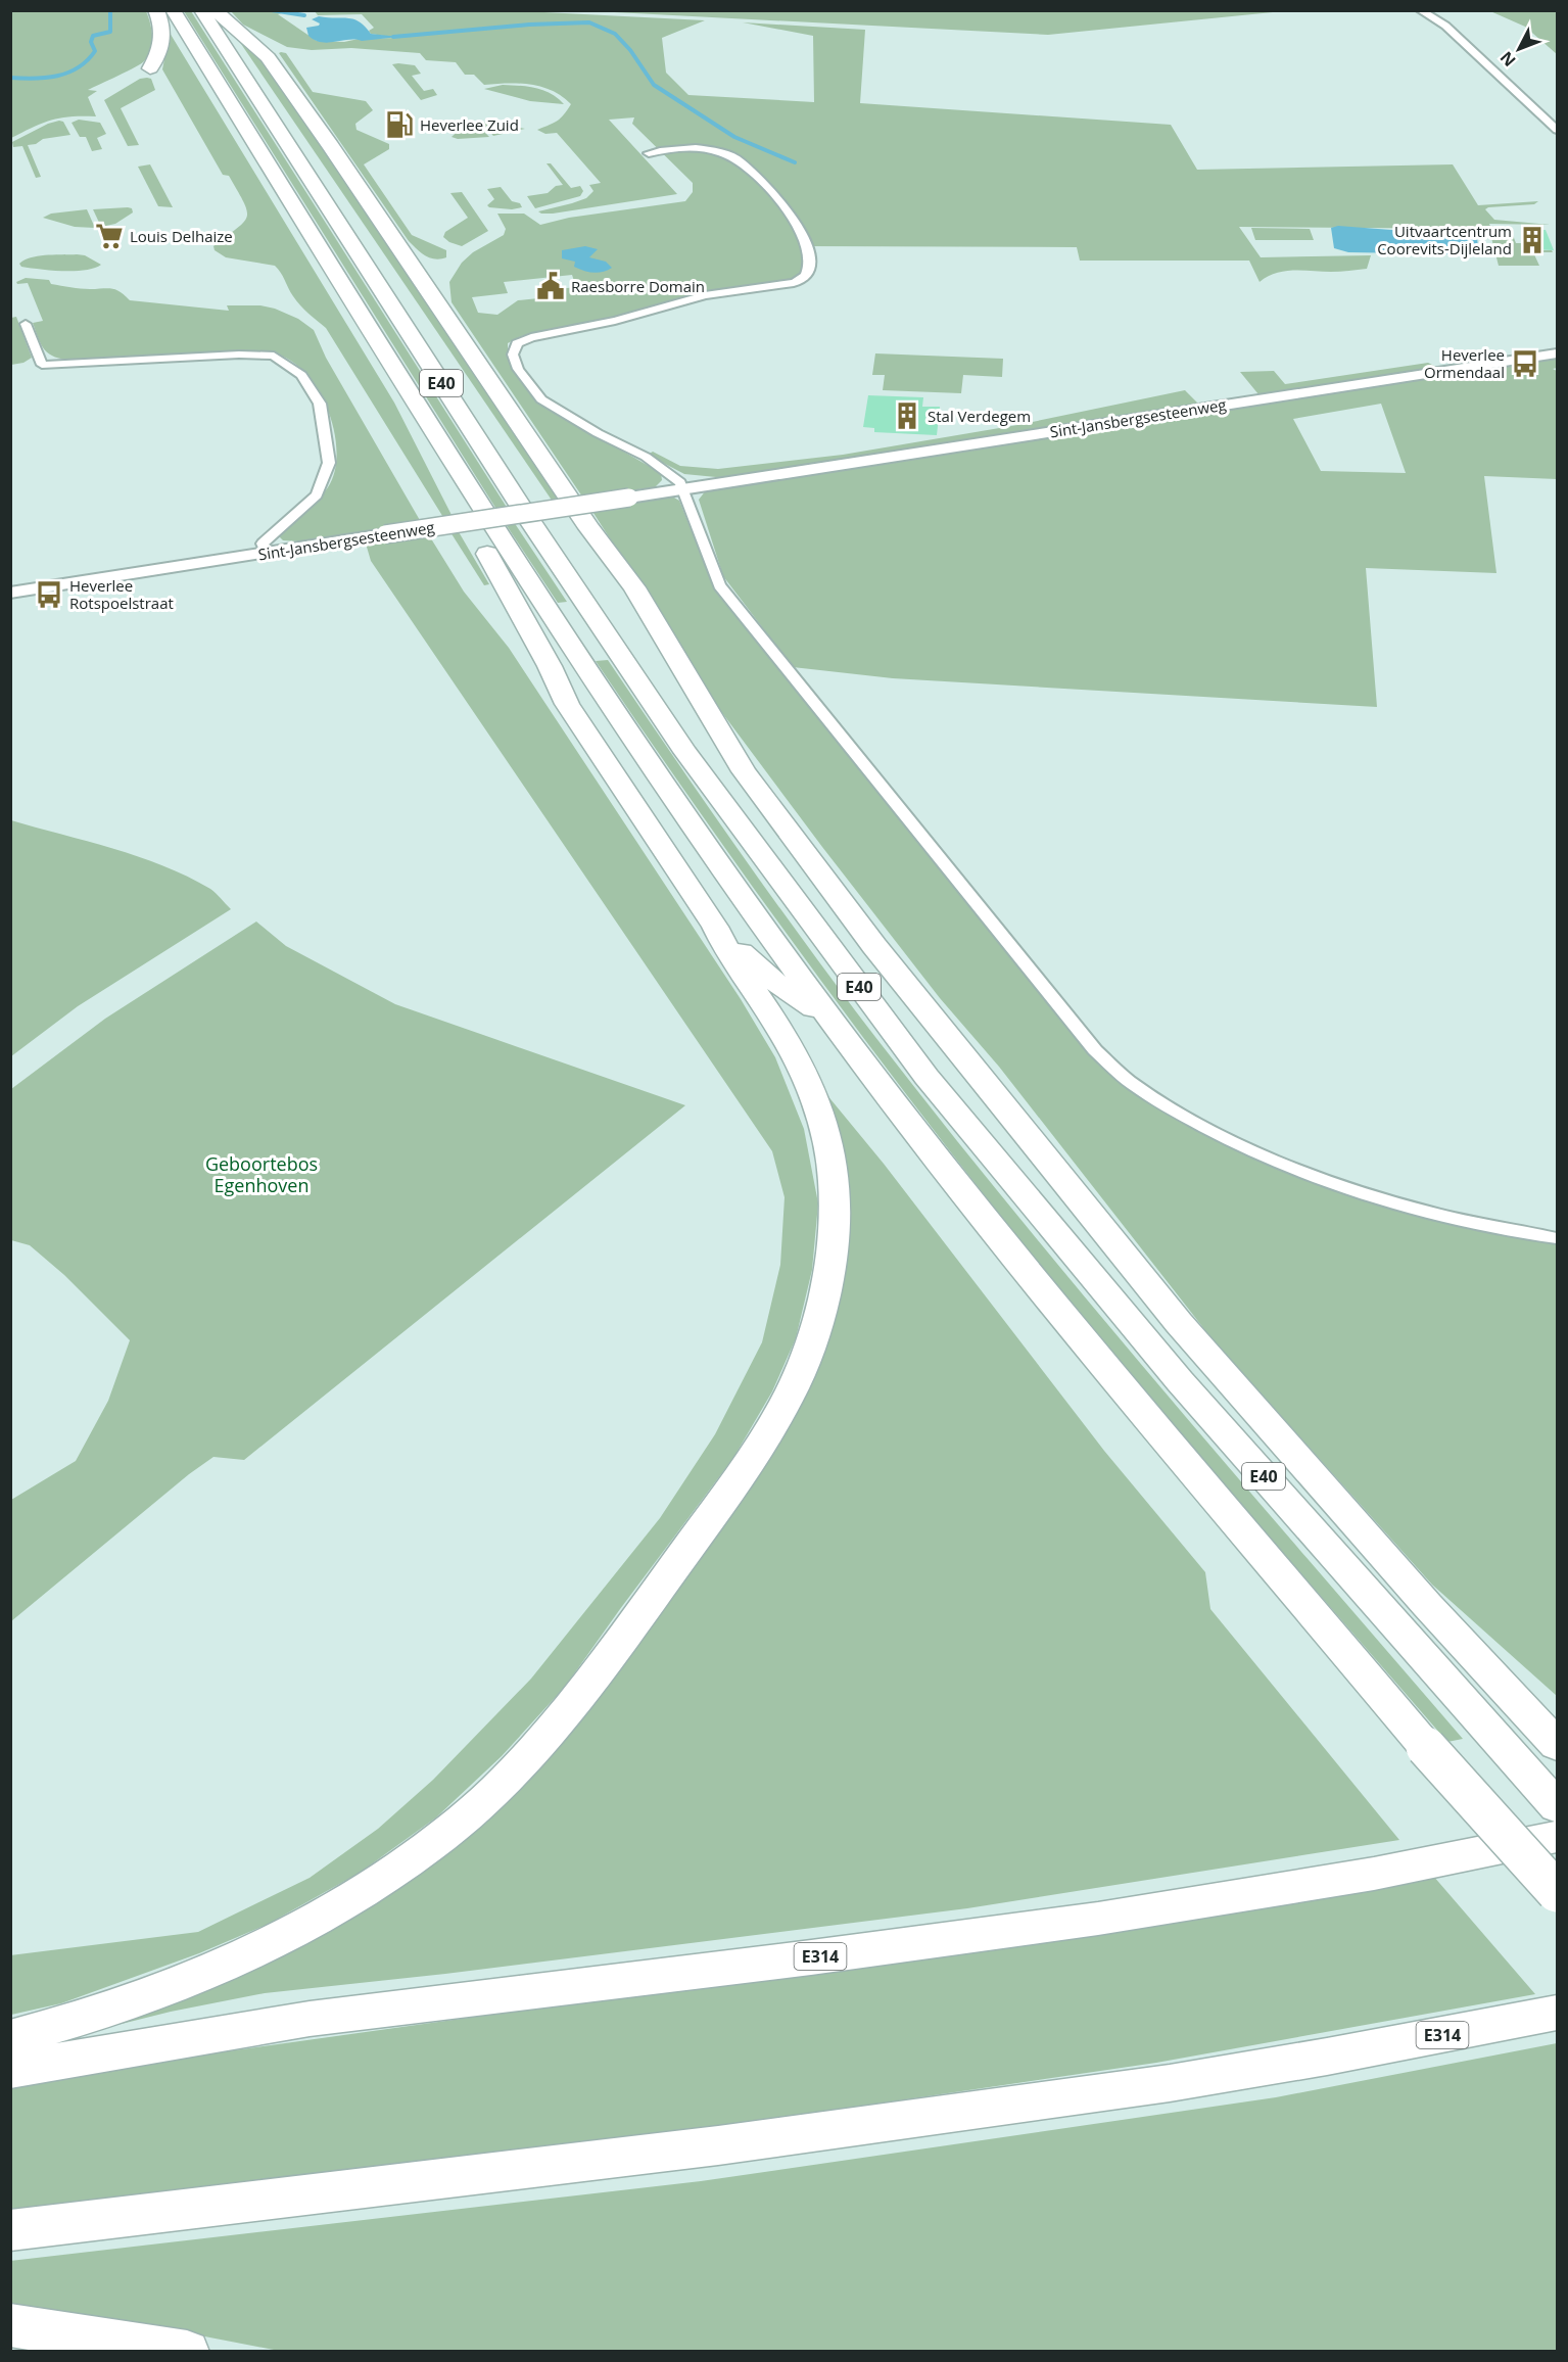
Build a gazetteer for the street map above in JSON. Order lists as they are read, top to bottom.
{
  "streets": {
    "highway": ["E40", "E314"],
    "main road": ["Sint-Jansbergsesteenweg"]
  },
  "parks": ["Geboortebos Egenhoven"],
  "places": {
    "fuel station": ["Heverlee Zuid"],
    "supermarket": ["Louis Delhaize"],
    "building": ["Uitvaartcentrum Coorevits-Dijleland", "Stal Verdegem"],
    "public building": ["Raesborre Domain"],
    "bus stop": ["Heverlee Ormendaal", "Heverlee Rotspoelstraat"]
  },
  "north": "bottom left"
}
